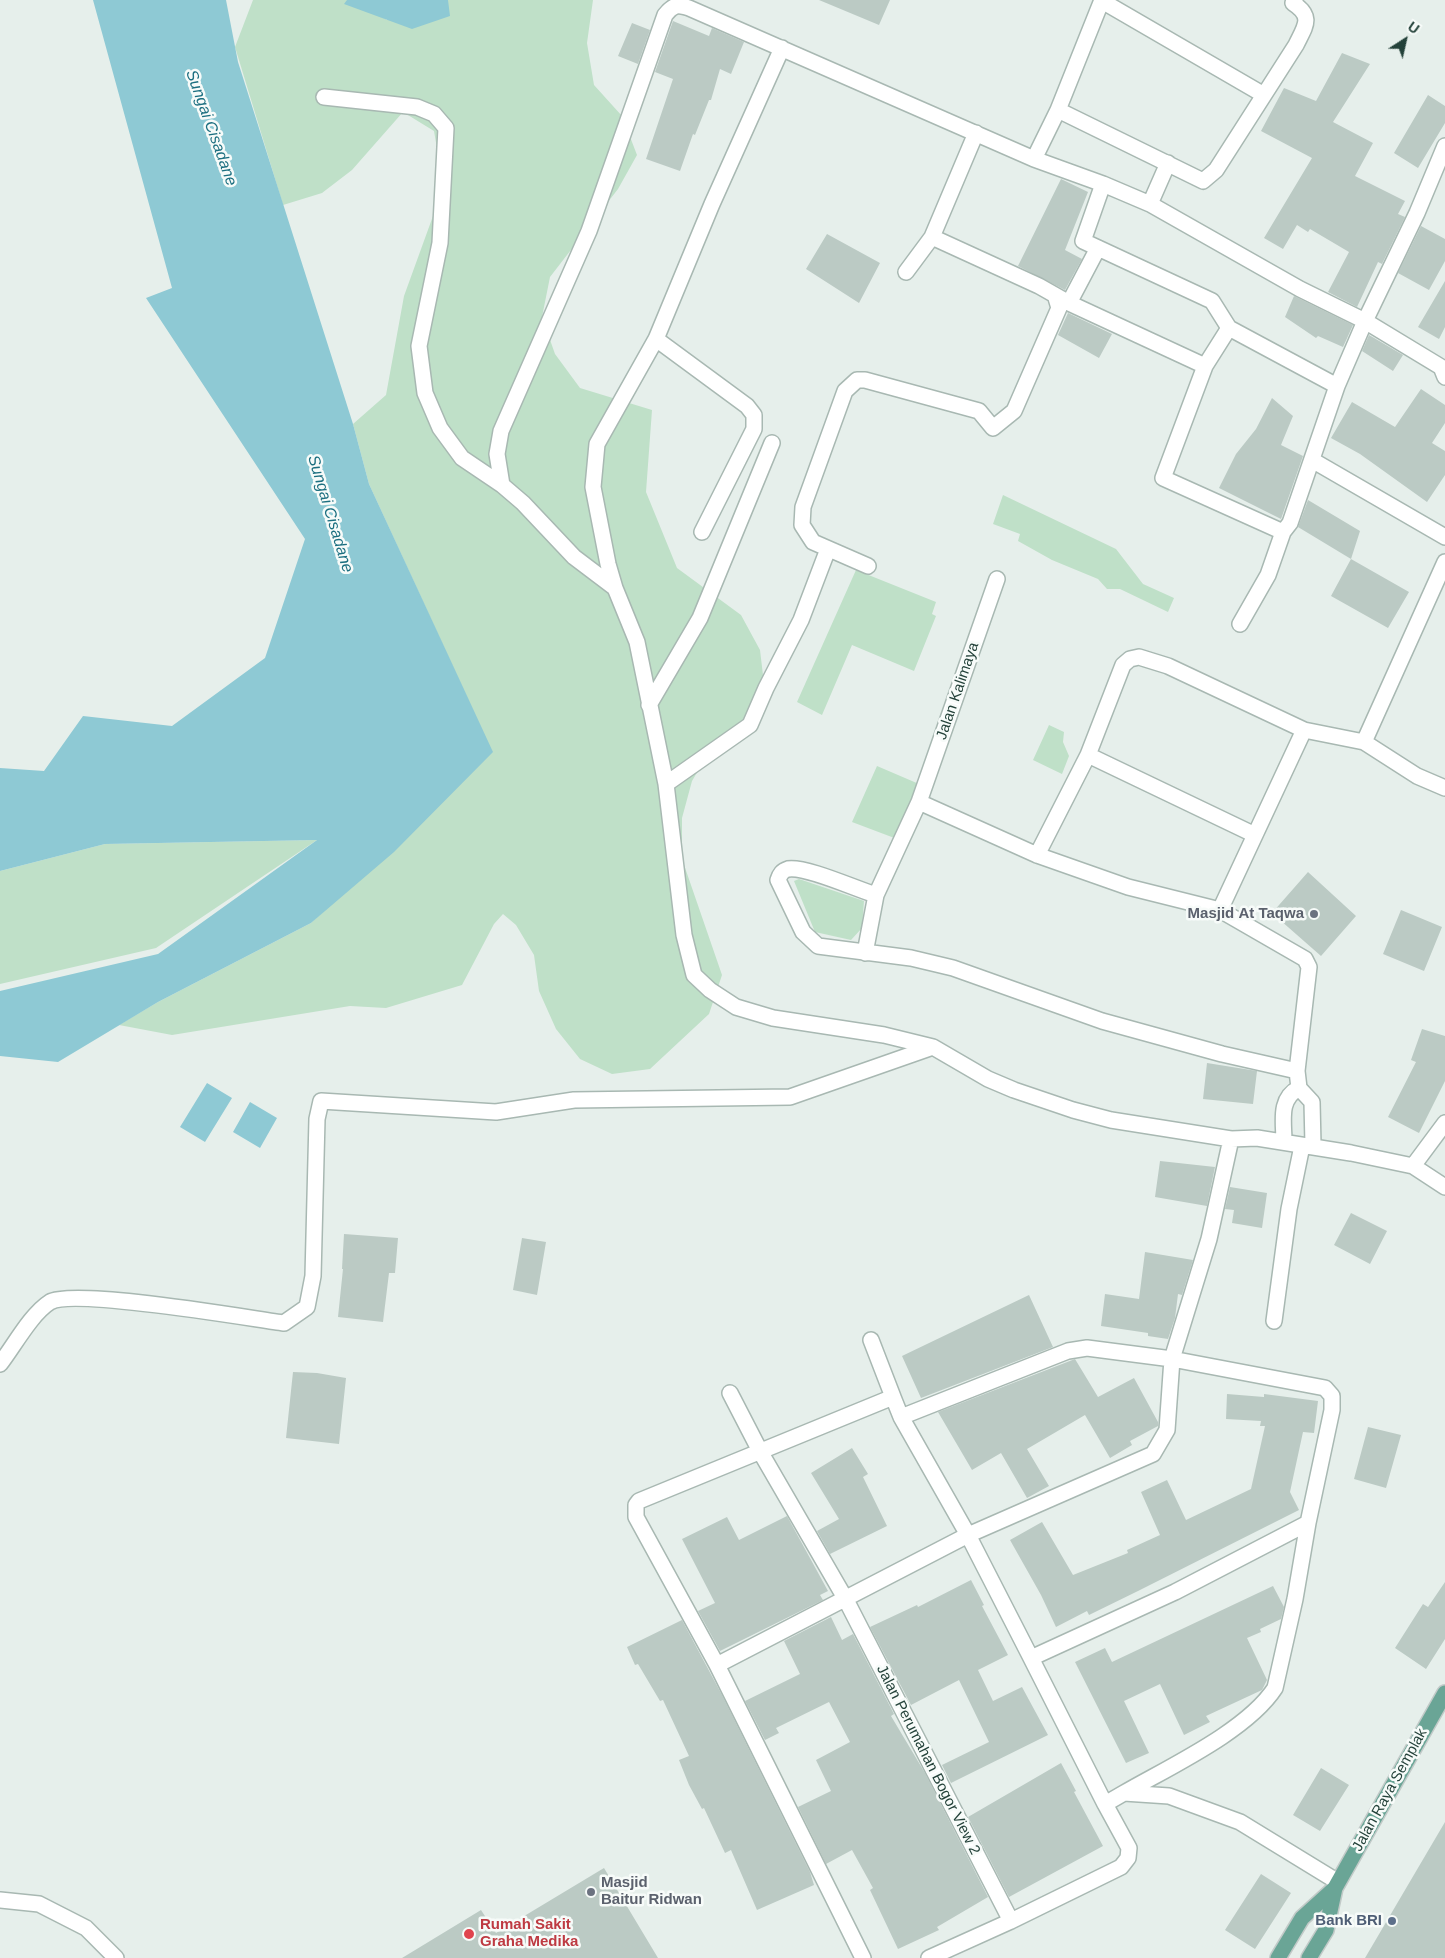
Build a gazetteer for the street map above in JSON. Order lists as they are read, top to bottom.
{
  "streets": {
    "main road": ["Jalan Raya Semplak"],
    "street": ["Jalan Kalimaya", "Jalan Perumahan Bogor View 2"]
  },
  "water": ["Sungai Cisadane"],
  "places": [
    "Masjid At Taqwa",
    "Masjid Baitur Ridwan",
    "Bank BRI",
    "Rumah Sakit Graha Medika"
  ],
  "north": "top right"
}
